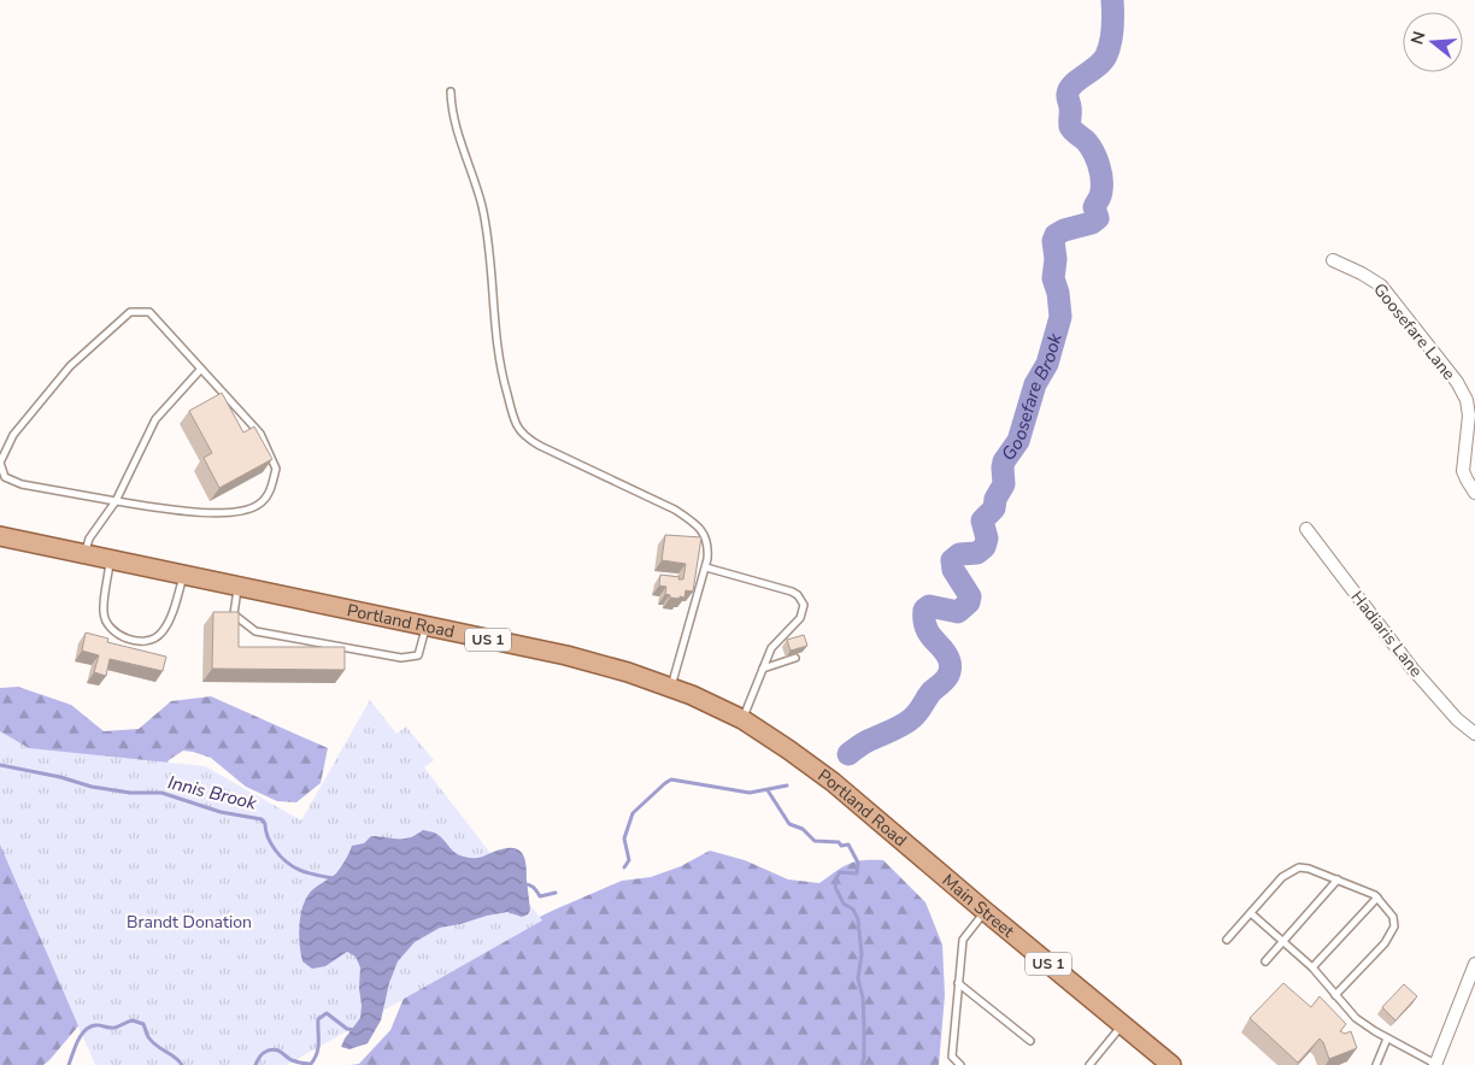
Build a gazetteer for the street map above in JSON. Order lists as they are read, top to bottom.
{
  "streets": {
    "main road": ["Portland Road", "US 1", "Main Street"],
    "street": ["Goosefare Lane", "Hadiaris Lane"]
  },
  "crossings": [
    ["Portland Road", "Main Street"]
  ],
  "water": ["Goosefare Brook", "Innis Brook"],
  "parks": ["Brandt Donation"],
  "north": "left"
}
